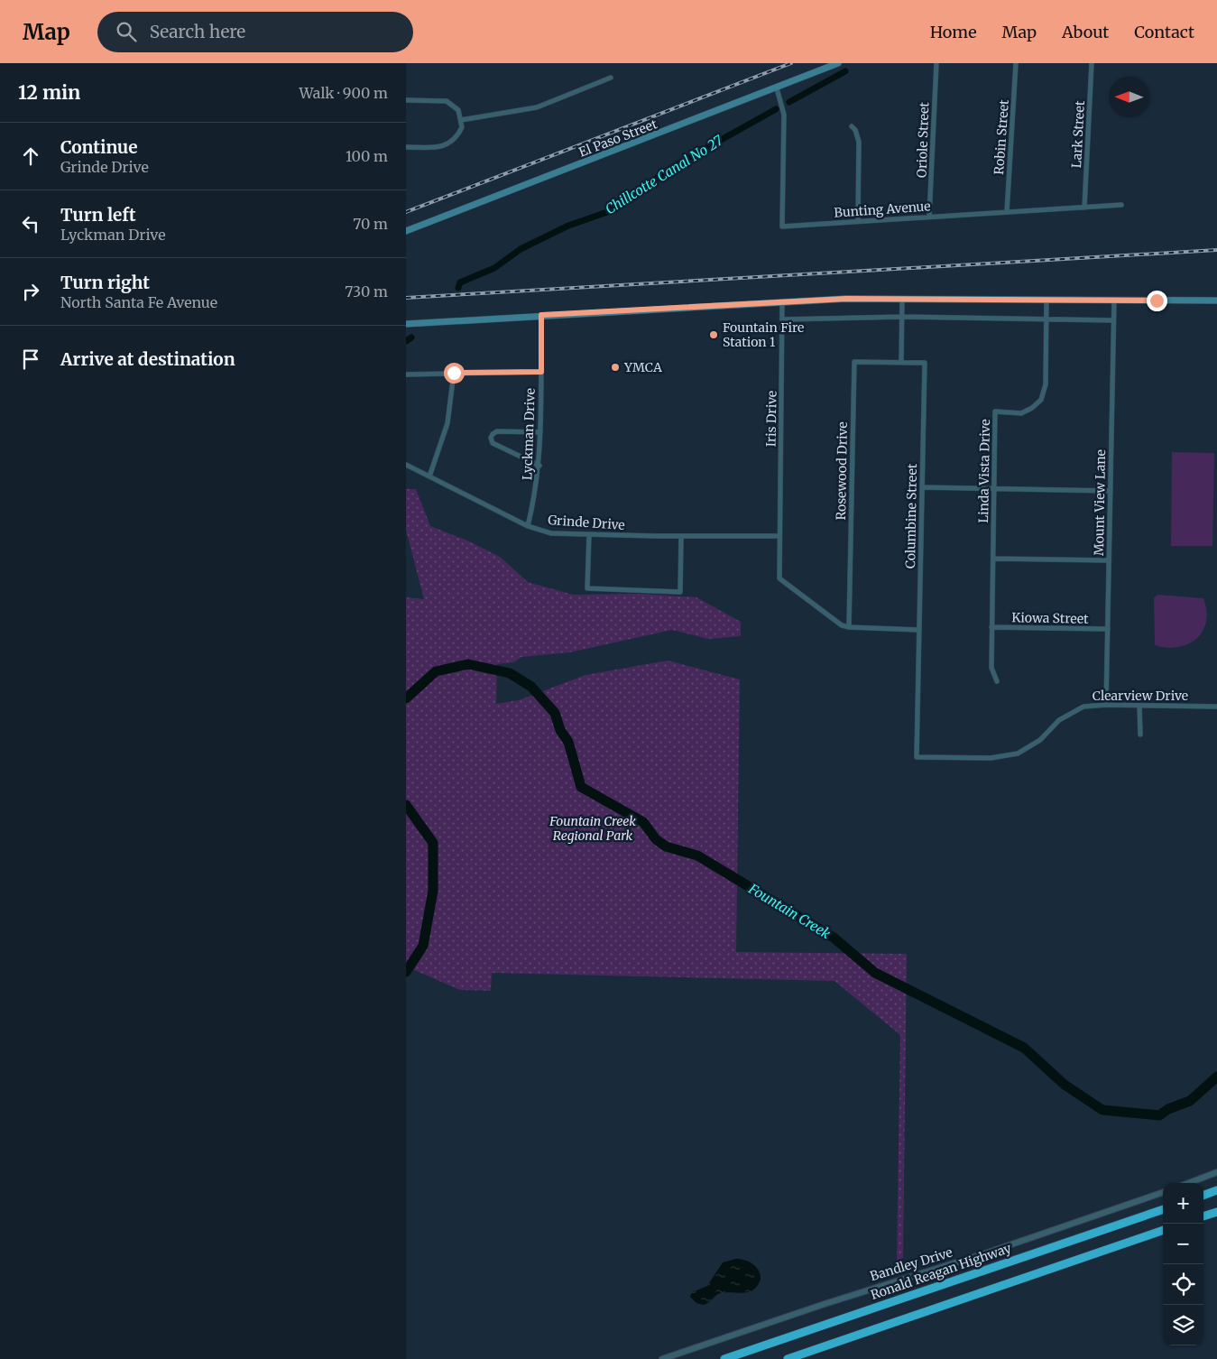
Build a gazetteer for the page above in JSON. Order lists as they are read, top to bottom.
{
  "streets": {
    "highway": ["Ronald Reagan Highway"],
    "main road": ["El Paso Street"],
    "street": [
      "Lark Street",
      "Robin Street",
      "Oriole Street",
      "Bunting Avenue",
      "Iris Drive",
      "Lyckman Drive",
      "Rosewood Drive",
      "Linda Vista Drive",
      "Mount View Lane",
      "Columbine Street",
      "Grinde Drive",
      "Kiowa Street",
      "Clearview Drive",
      "Bandley Drive"
    ]
  },
  "crossings": [
    ["Lark Street", "Bunting Avenue"],
    ["Robin Street", "Bunting Avenue"],
    ["El Paso Street", "Bunting Avenue"],
    ["Oriole Street", "Bunting Avenue"],
    ["Iris Drive", "Grinde Drive"],
    ["Lyckman Drive", "Grinde Drive"],
    ["Rosewood Drive", "Columbine Street"],
    ["Linda Vista Drive", "Kiowa Street"],
    ["Mount View Lane", "Kiowa Street"],
    ["Mount View Lane", "Clearview Drive"],
    ["Columbine Street", "Clearview Drive"]
  ],
  "water": ["Chillcotte Canal No 27", "Fountain Creek"],
  "parks": ["Fountain Creek Regional Park"],
  "places": ["Fountain Fire Station 1", "YMCA"],
  "north": "left",
  "page": {
    "header": "Map",
    "search": "Search here",
    "nav": [
      "Home",
      "Map",
      "About",
      "Contact"
    ],
    "heading": ["12 min", "Walk · 900 m"],
    "list": [
      ["Continue", "Grinde Drive", "100 m"],
      ["Turn left", "Lyckman Drive", "70 m"],
      ["Turn right", "North Santa Fe Avenue", "730 m"],
      "Arrive at destination"
    ],
    "map_buttons": ["+", "−"]
  }
}
